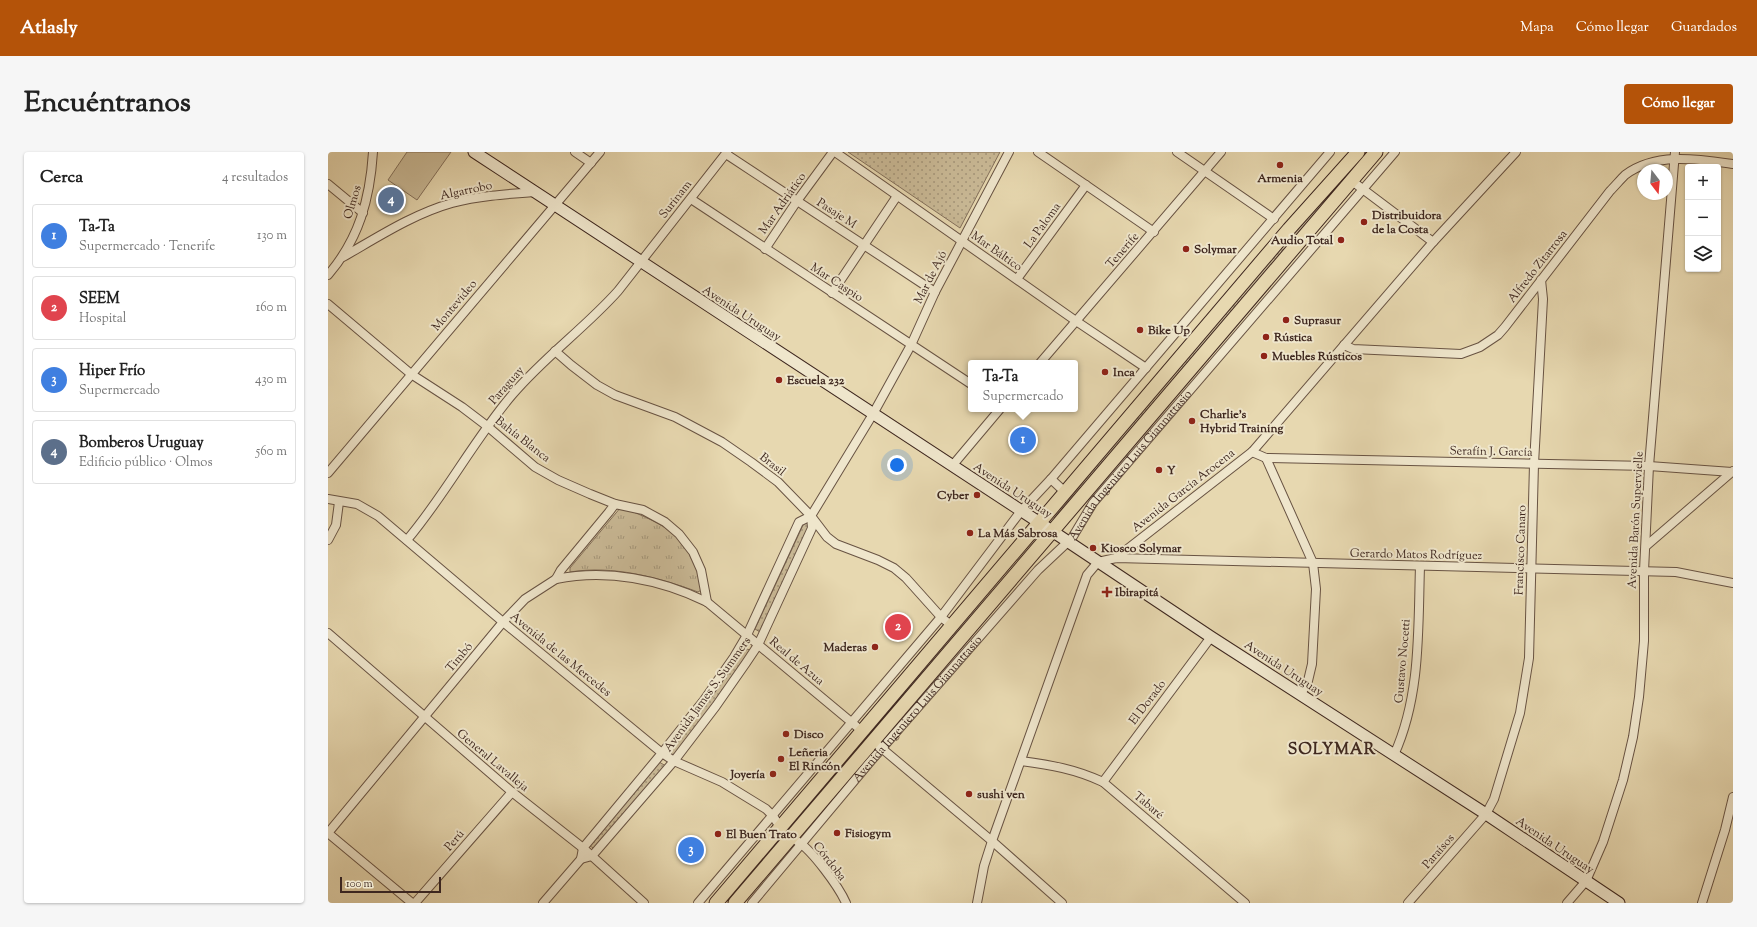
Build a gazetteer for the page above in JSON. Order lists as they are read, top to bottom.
{
  "streets": {
    "main road": ["Avenida Ingeniero Luis Giannattasio"],
    "street": [
      "Algarrobo",
      "Surinam",
      "Olmos",
      "Mar Adriático",
      "Pasaje M",
      "La Paloma",
      "Tenerife",
      "Mar Báltico",
      "Alfredo Zitarrosa",
      "Mar de Ajó",
      "Mar Caspio",
      "Montevideo",
      "Avenida Uruguay",
      "Paraguay",
      "Bahía Blanca",
      "Serafín J. García",
      "Brasil",
      "Avenida García Arocena",
      "Avenida Barón Supervielle",
      "Francisco Canaro",
      "Gerardo Matos Rodríguez",
      "Avenida de las Mercedes",
      "Timbó",
      "Real de Azua",
      "Gustavo Nocetti",
      "Avenida James S. Summers",
      "El Dorado",
      "General Lavalleja",
      "Tabaré",
      "Perú",
      "Paraísos",
      "Córdoba"
    ]
  },
  "crossings": [
    ["Algarrobo", "Olmos"],
    ["Algarrobo", "Avenida Uruguay"],
    ["Surinam", "Pasaje M"],
    ["Surinam", "Mar Caspio"],
    ["Surinam", "Avenida Uruguay"],
    ["Surinam", "Paraguay"],
    ["Mar Adriático", "Pasaje M"],
    ["Mar Adriático", "Mar Báltico"],
    ["Mar Adriático", "Mar Caspio"],
    ["Pasaje M", "Mar de Ajó"],
    ["La Paloma", "Mar Báltico"],
    ["Tenerife", "Mar Báltico"],
    ["Mar Báltico", "Mar de Ajó"],
    ["Alfredo Zitarrosa", "Avenida García Arocena"],
    ["Alfredo Zitarrosa", "Avenida Barón Supervielle"],
    ["Alfredo Zitarrosa", "Francisco Canaro"],
    ["Mar de Ajó", "Mar Caspio"],
    ["Mar de Ajó", "Avenida Uruguay"],
    ["Mar de Ajó", "Avenida James S. Summers"],
    ["Montevideo", "Avenida Uruguay"],
    ["Montevideo", "Bahía Blanca"],
    ["Avenida Uruguay", "Paraguay"],
    ["Avenida Uruguay", "Avenida Ingeniero Luis Giannattasio"],
    ["Avenida Uruguay", "Avenida Barón Supervielle"],
    ["Avenida Uruguay", "Francisco Canaro"],
    ["Avenida Uruguay", "Gerardo Matos Rodríguez"],
    ["Avenida Uruguay", "Gustavo Nocetti"],
    ["Avenida Uruguay", "Avenida James S. Summers"],
    ["Avenida Uruguay", "El Dorado"],
    ["Avenida Uruguay", "Paraísos"],
    ["Paraguay", "Bahía Blanca"],
    ["Paraguay", "Brasil"],
    ["Paraguay", "Avenida de las Mercedes"],
    ["Bahía Blanca", "Timbó"],
    ["Bahía Blanca", "Real de Azua"],
    ["Serafín J. García", "Avenida García Arocena"],
    ["Serafín J. García", "Avenida Barón Supervielle"],
    ["Serafín J. García", "Francisco Canaro"],
    ["Brasil", "Avenida James S. Summers"],
    ["Avenida Ingeniero Luis Giannattasio", "Córdoba"],
    ["Avenida García Arocena", "Gerardo Matos Rodríguez"],
    ["Avenida Barón Supervielle", "Gerardo Matos Rodríguez"],
    ["Francisco Canaro", "Gerardo Matos Rodríguez"],
    ["Francisco Canaro", "Paraísos"],
    ["Gerardo Matos Rodríguez", "Gustavo Nocetti"],
    ["Avenida de las Mercedes", "Timbó"],
    ["Avenida de las Mercedes", "Avenida James S. Summers"],
    ["Timbó", "Real de Azua"],
    ["Timbó", "General Lavalleja"],
    ["Real de Azua", "Avenida James S. Summers"],
    ["Avenida James S. Summers", "General Lavalleja"],
    ["El Dorado", "Tabaré"],
    ["General Lavalleja", "Perú"]
  ],
  "districts": ["SOLYMAR"],
  "places": {
    "other": [
      "Armenia",
      "Distribuidora de la Costa",
      "Audio Total",
      "Solymar",
      "Suprasur",
      "Bike Up",
      "Rústica",
      "Muebles Rústicos",
      "Inca",
      "Escuela 232",
      "Charlie's Hybrid Training",
      "Y",
      "Cyber",
      "La Más Sabrosa",
      "Kiosco Solymar",
      "Maderas",
      "Disco",
      "Leñeria El Rincón",
      "Joyería",
      "sushi ven",
      "Fisiogym",
      "El Buen Trato"
    ],
    "health": ["Ibirapitá"]
  },
  "scale_bar": "100 m",
  "north": "bottom",
  "page": {
    "header": "Atlasly",
    "nav": ["Mapa", "Cómo llegar", "Guardados"],
    "title": "Encuéntranos",
    "buttons": "Cómo llegar",
    "heading": ["Cerca", "4 resultados"],
    "map_buttons": ["+", "−"],
    "pins": [
      "4",
      "1",
      "2",
      "3"
    ],
    "list": [
      {
        "mark": "1",
        "name": "Ta-Ta",
        "note": "Supermercado · Tenerife",
        "value": "130 m"
      },
      {
        "mark": "2",
        "name": "SEEM",
        "note": "Hospital",
        "value": "160 m"
      },
      {
        "mark": "3",
        "name": "Hiper Frío",
        "note": "Supermercado",
        "value": "430 m"
      },
      {
        "mark": "4",
        "name": "Bomberos Uruguay",
        "note": "Edificio público · Olmos",
        "value": "560 m"
      }
    ],
    "popup": ["Ta-Ta", "Supermercado"],
    "scale": "100 m"
  }
}
